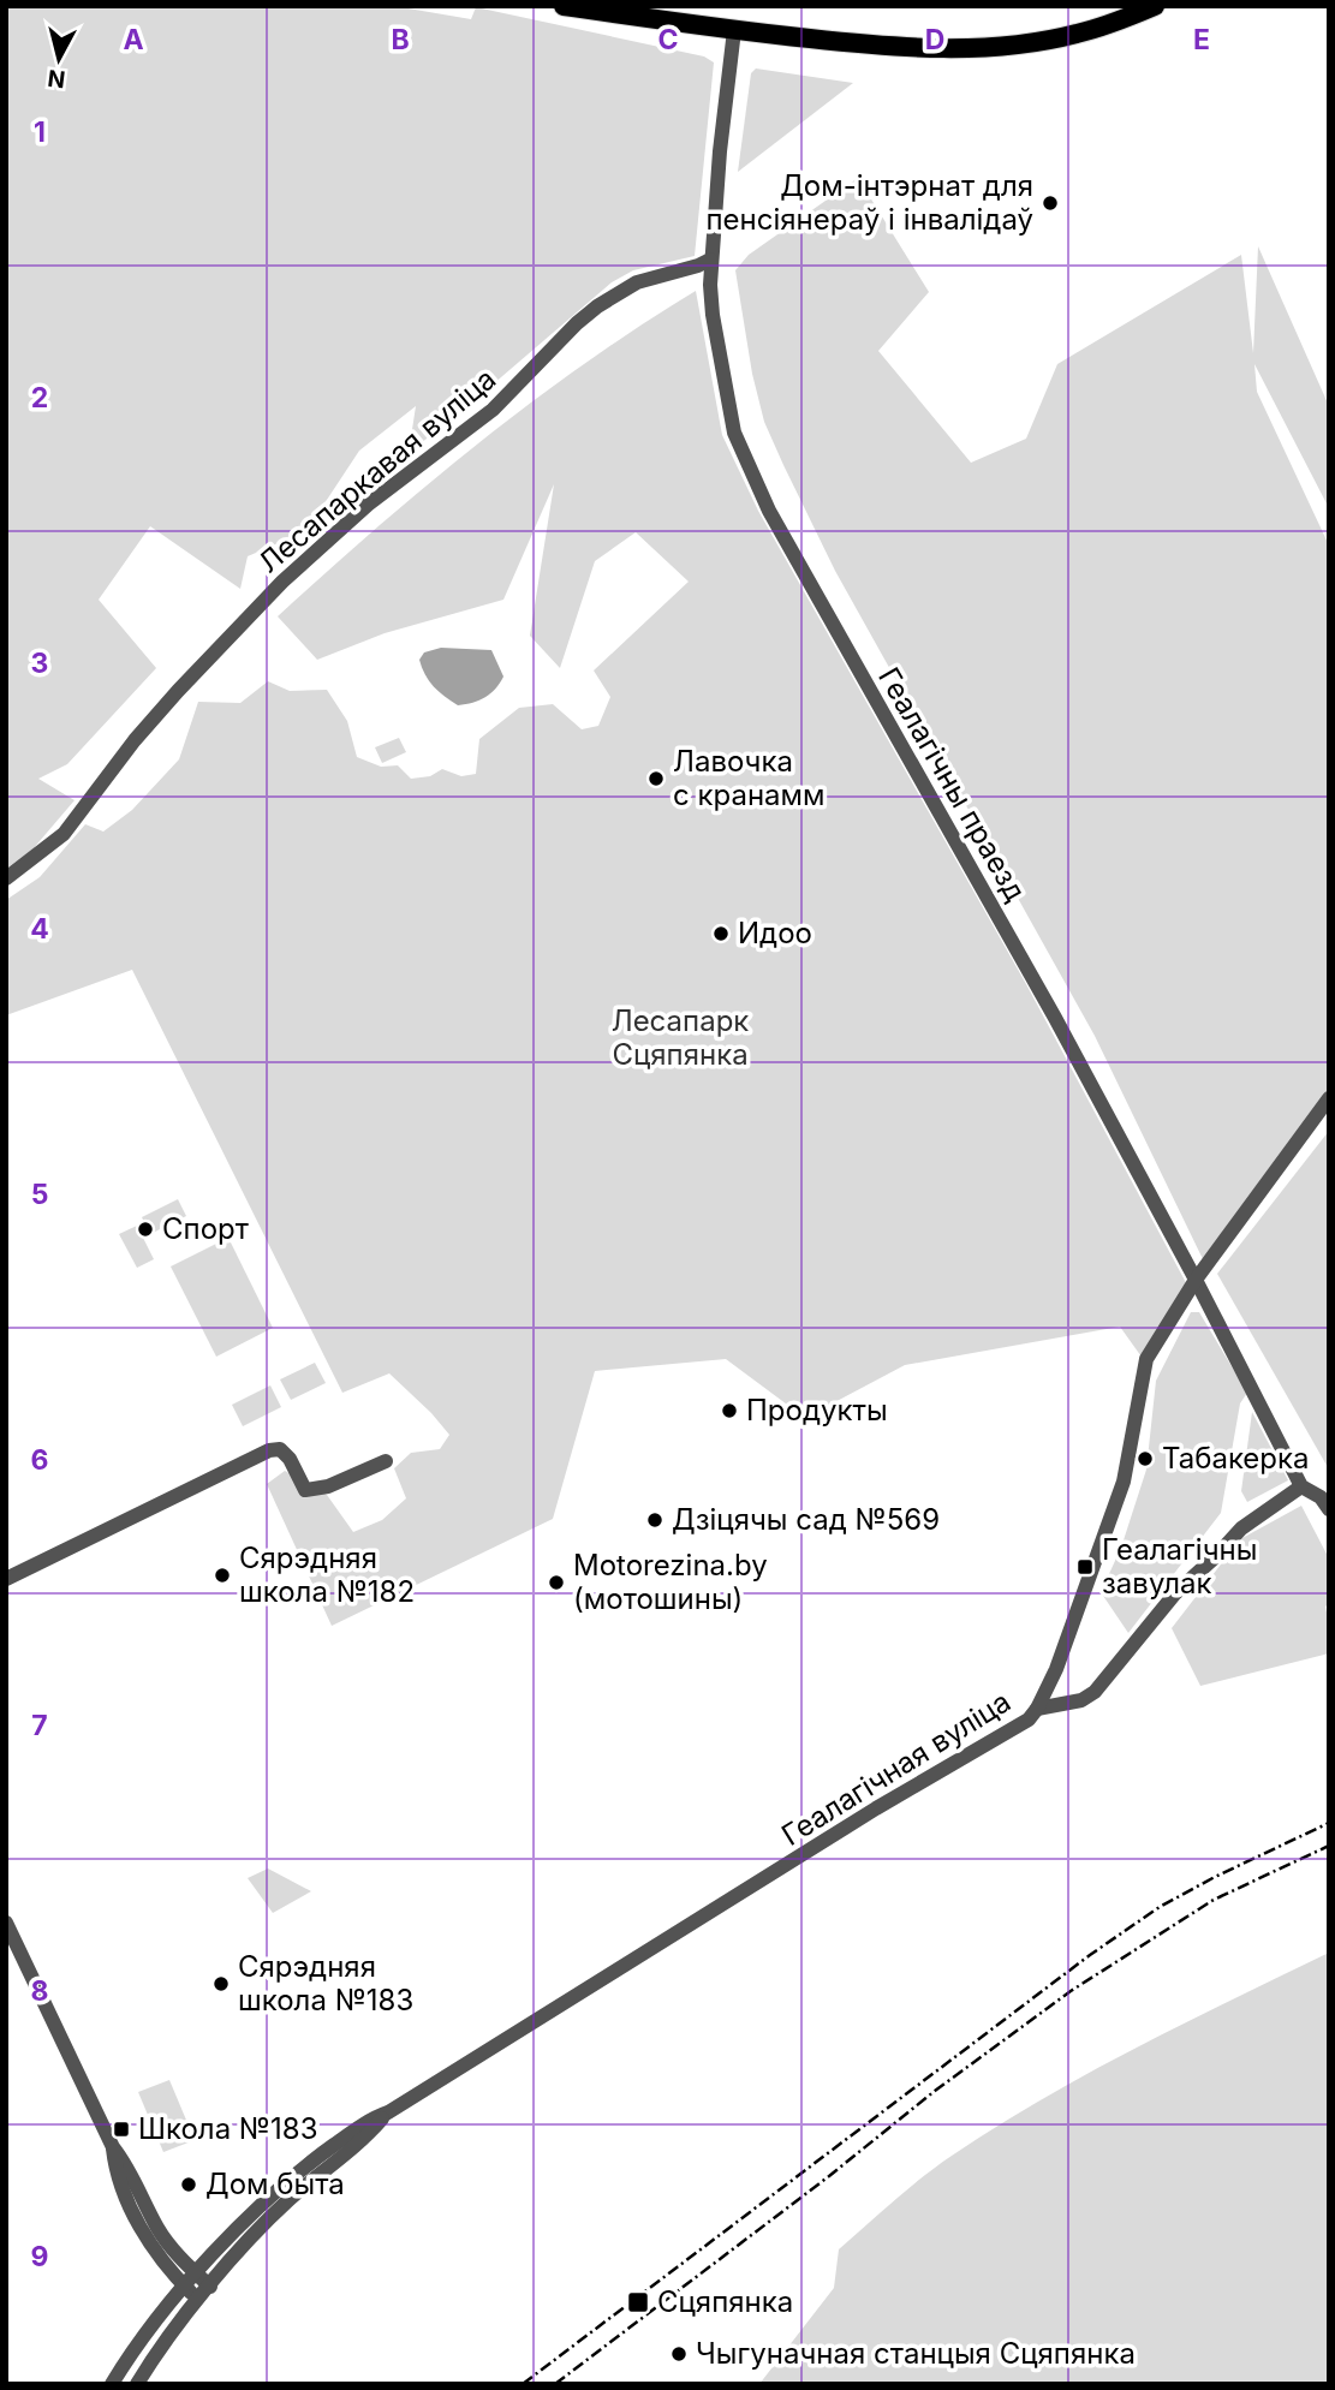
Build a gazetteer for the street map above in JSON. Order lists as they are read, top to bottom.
{
  "streets": {
    "street": ["Лесапаркавая вуліца", "Геалагічны праезд", "Геалагічная вуліца"]
  },
  "crossings": [
    ["Лесапаркавая вуліца", "Геалагічны праезд"],
    ["Геалагічны праезд", "Геалагічная вуліца"]
  ],
  "parks": ["Лесапарк Сцяпянка"],
  "places": {
    "other": [
      "Дом-інтэрнат для пенсіянераў і інвалідаў",
      "Лавочка с кранамм",
      "Идоо",
      "Спорт",
      "Продукты",
      "Табакерка",
      "Дзіцячы сад №569",
      "Сярэдняя школа №182",
      "Motorezina.by (мотошины)",
      "Сярэдняя школа №183",
      "Дом быта",
      "Чыгуначная станцыя Сцяпянка"
    ],
    "transit": ["Геалагічны завулак", "Школа №183", "Сцяпянка"]
  },
  "north": "bottom",
  "grid": {
    "columns": [
      "A",
      "B",
      "C",
      "D",
      "E"
    ],
    "rows": [
      "1",
      "2",
      "3",
      "4",
      "5",
      "6",
      "7",
      "8",
      "9"
    ]
  }
}
